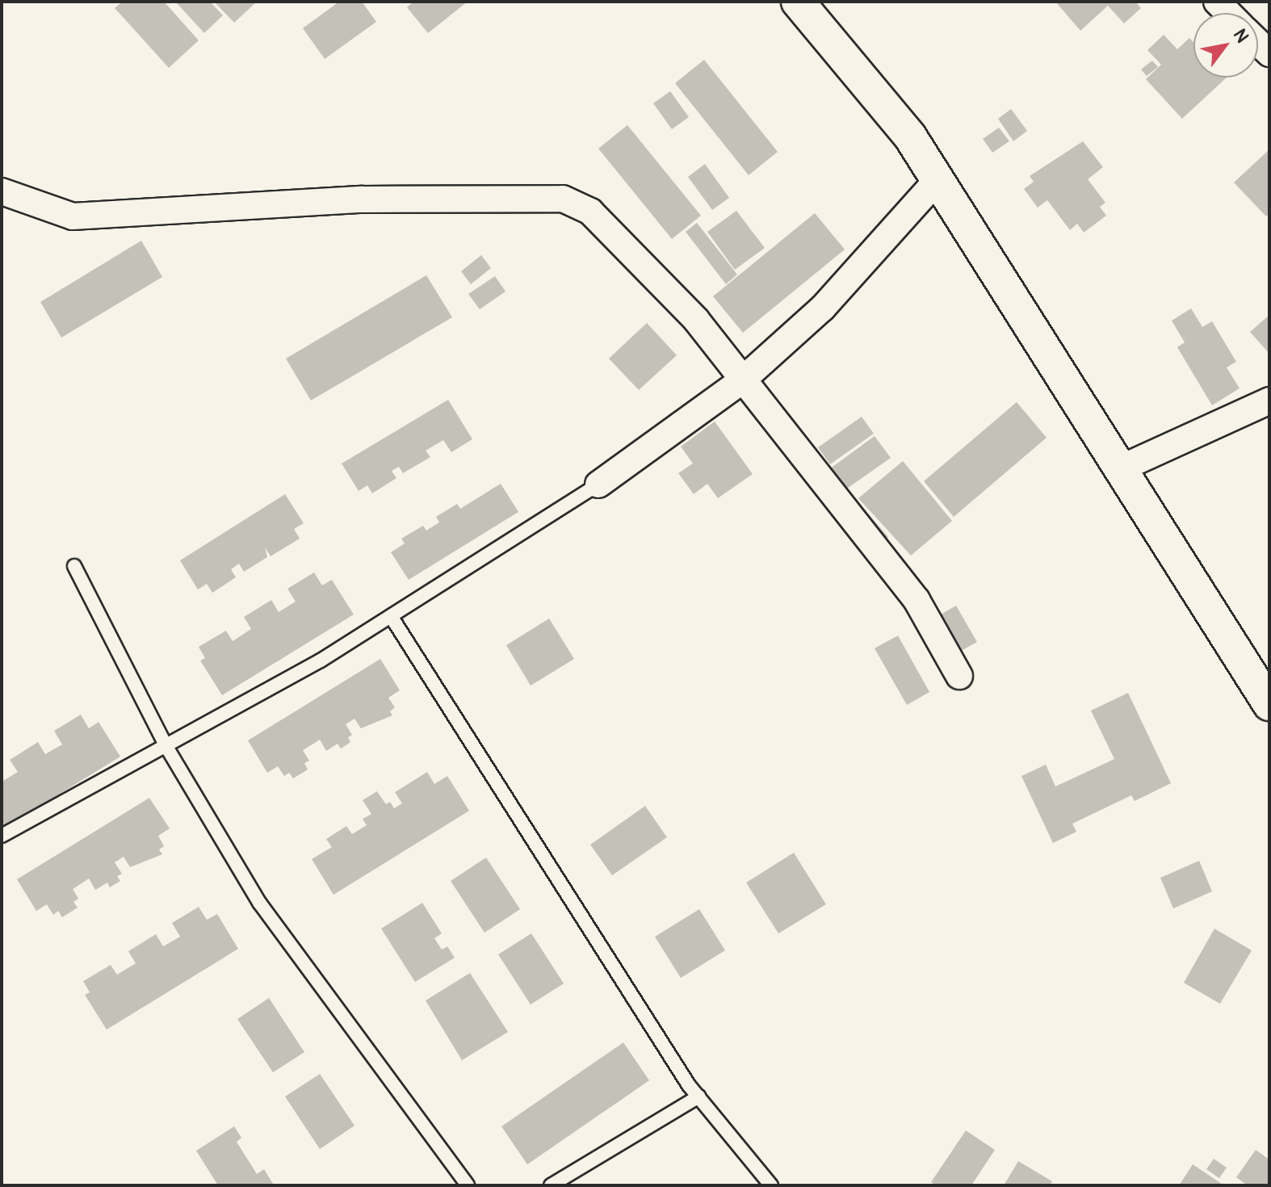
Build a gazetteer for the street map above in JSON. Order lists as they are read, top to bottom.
{
  "north": "top right"
}
